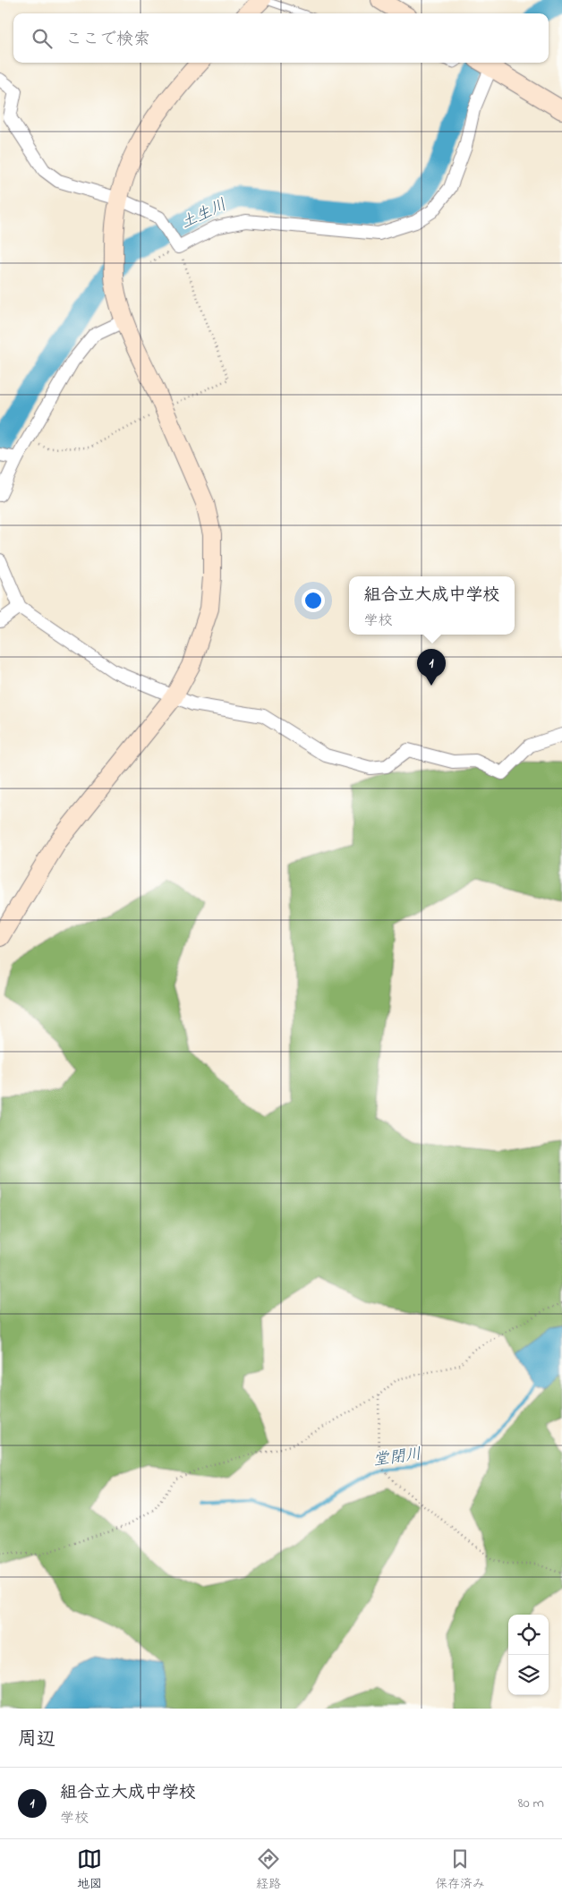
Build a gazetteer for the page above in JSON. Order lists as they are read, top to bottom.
{
  "water": ["土生川", "堂閉川"],
  "page": {
    "search": "ここで検索",
    "popup": ["組合立大成中学校", "学校"],
    "pins": "1",
    "heading": "周辺",
    "list": [
      {
        "mark": "1",
        "name": "組合立大成中学校",
        "note": "学校",
        "value": "80 m"
      }
    ],
    "nav": ["地図", "経路", "保存済み"]
  }
}
